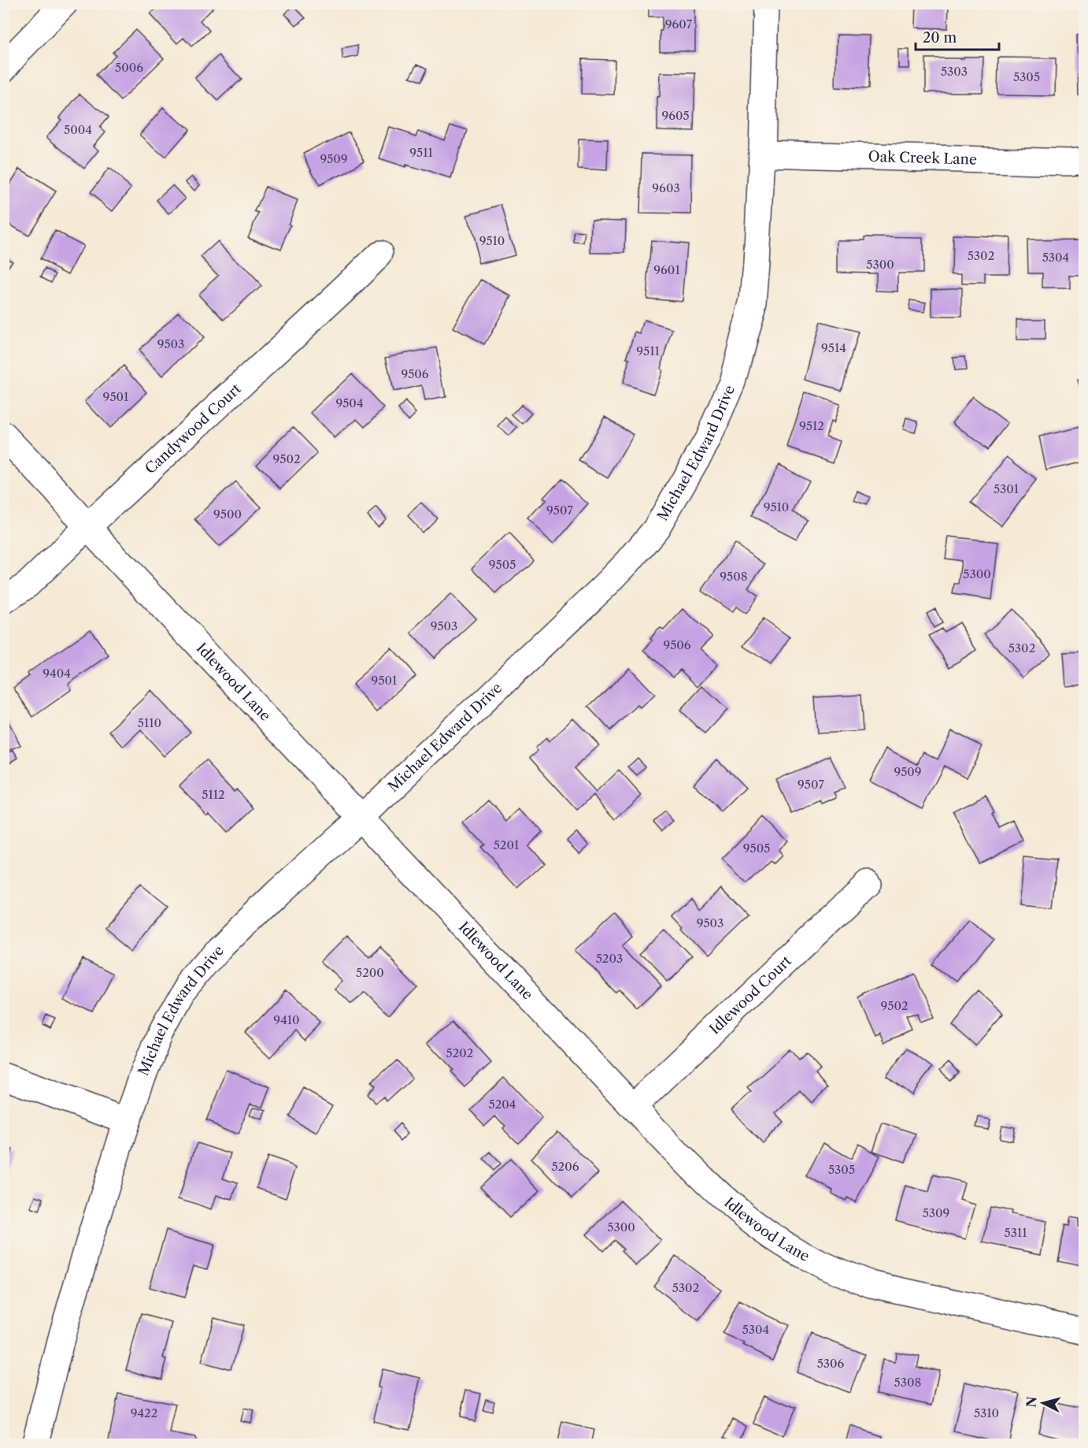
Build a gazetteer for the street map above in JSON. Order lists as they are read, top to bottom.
{
  "streets": {
    "street": [
      "Oak Creek Lane",
      "Candywood Court",
      "Michael Edward Drive",
      "Idlewood Lane",
      "Idlewood Court"
    ]
  },
  "crossings": [
    ["Oak Creek Lane", "Michael Edward Drive"],
    ["Candywood Court", "Idlewood Lane"],
    ["Michael Edward Drive", "Idlewood Lane"],
    ["Idlewood Lane", "Idlewood Court"]
  ],
  "house_numbers": [
    "9607",
    "5006",
    "5303",
    "5305",
    "9605",
    "5004",
    "9511",
    "9509",
    "9603",
    "9510",
    "5302",
    "5304",
    "5300",
    "9601",
    "9503",
    "9514",
    "9511",
    "9506",
    "9501",
    "9504",
    "9512",
    "9502",
    "5301",
    "9510",
    "9507",
    "9500",
    "9505",
    "5300",
    "9508",
    "9503",
    "9506",
    "5302",
    "9404",
    "9501",
    "5110",
    "9509",
    "9507",
    "5112",
    "5201",
    "9505",
    "9503",
    "5203",
    "5200",
    "9502",
    "9410",
    "5202",
    "5204",
    "5206",
    "5305",
    "5309",
    "5300",
    "5311",
    "5302",
    "5304",
    "5306",
    "5308",
    "9422",
    "5310"
  ],
  "scale_bar": "20 m",
  "north": "left"
}
